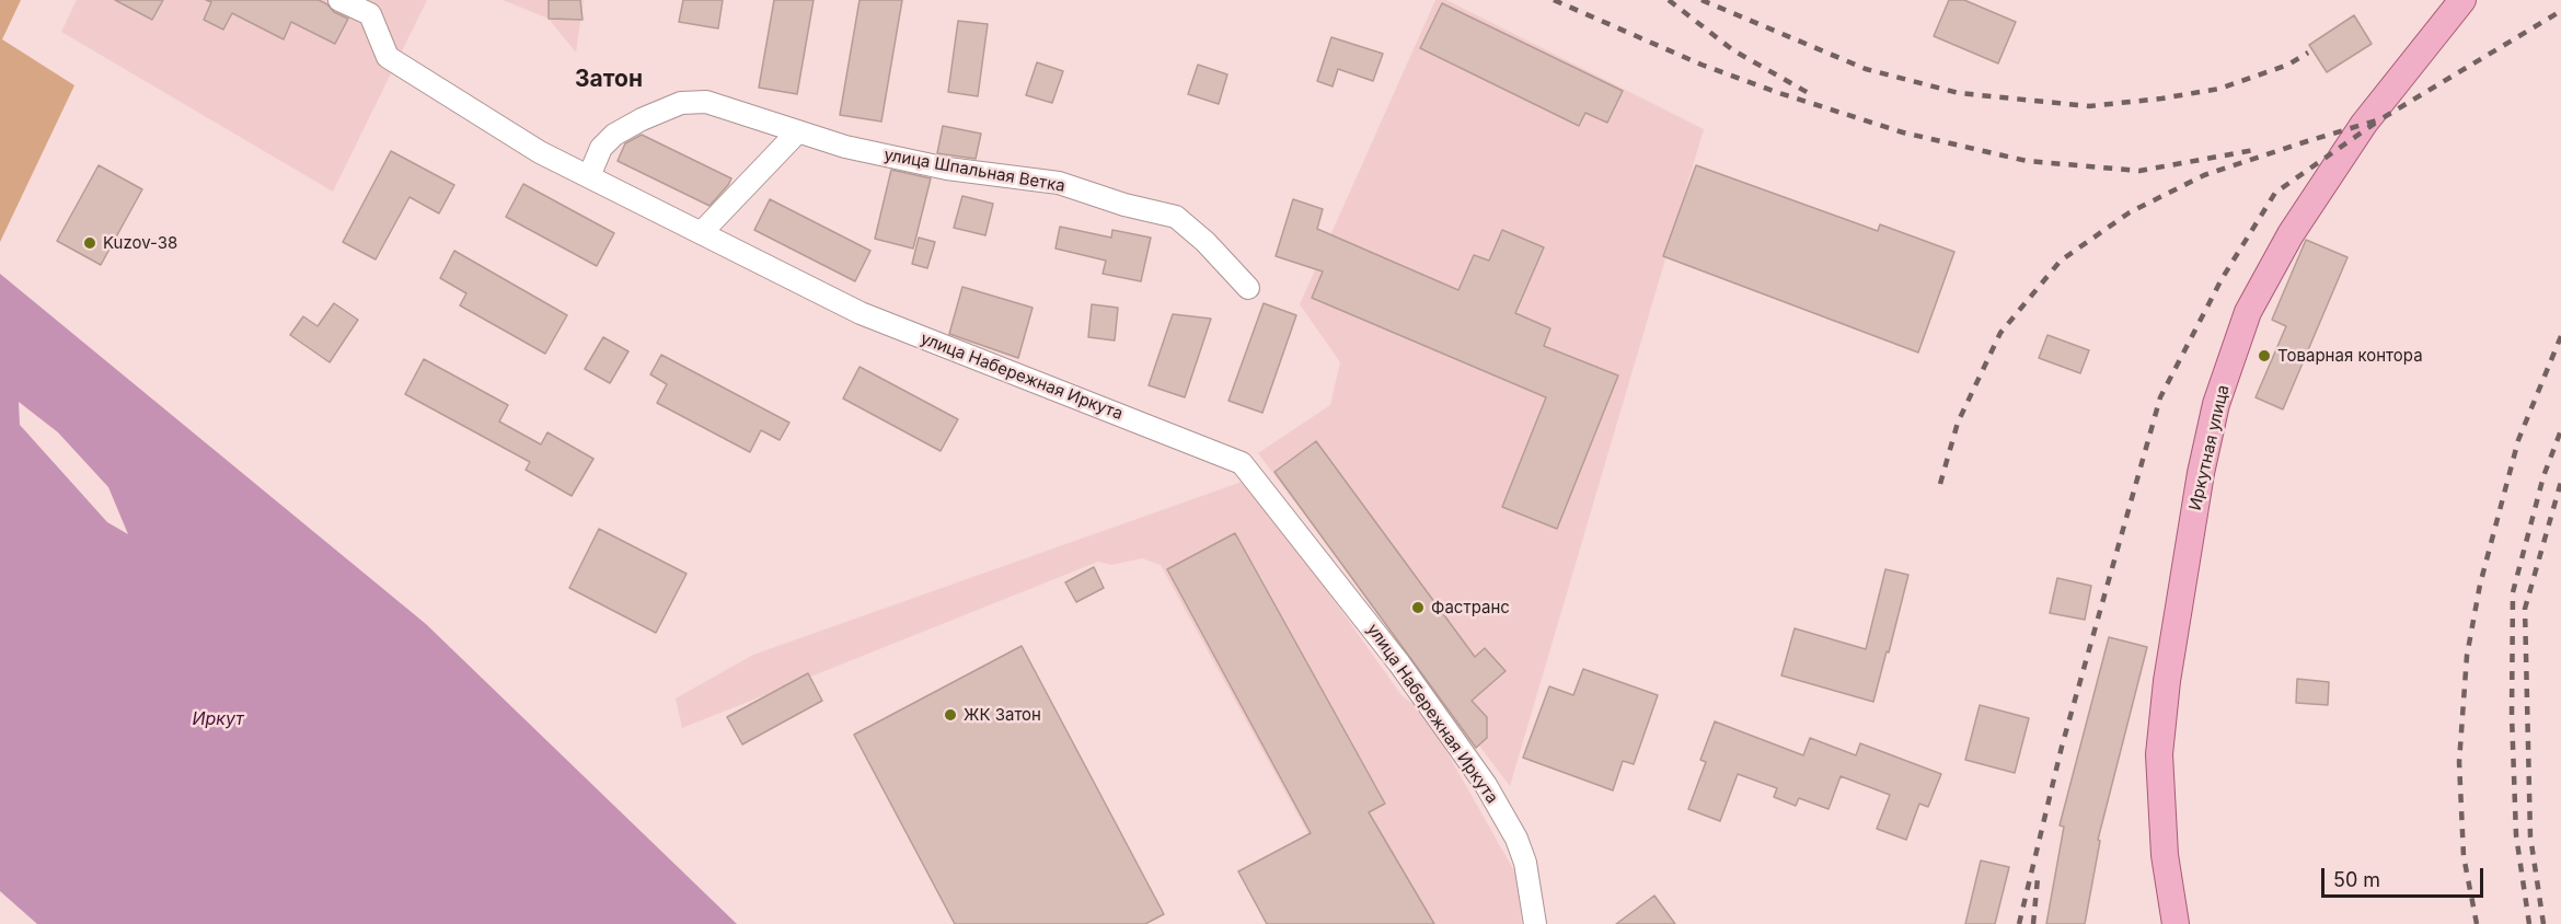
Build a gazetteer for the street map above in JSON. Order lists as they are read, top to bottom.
{
  "streets": {
    "main road": ["Иркутная улица"],
    "street": ["улица Шпальная Ветка", "улица Набережная Иркута"]
  },
  "crossings": [
    ["улица Шпальная Ветка", "улица Набережная Иркута"]
  ],
  "districts": ["Затон"],
  "water": ["Иркут"],
  "places": [
    "Kuzov-38",
    "Товарная контора",
    "Фастранс",
    "ЖК Затон"
  ],
  "scale_bar": "50 m"
}
